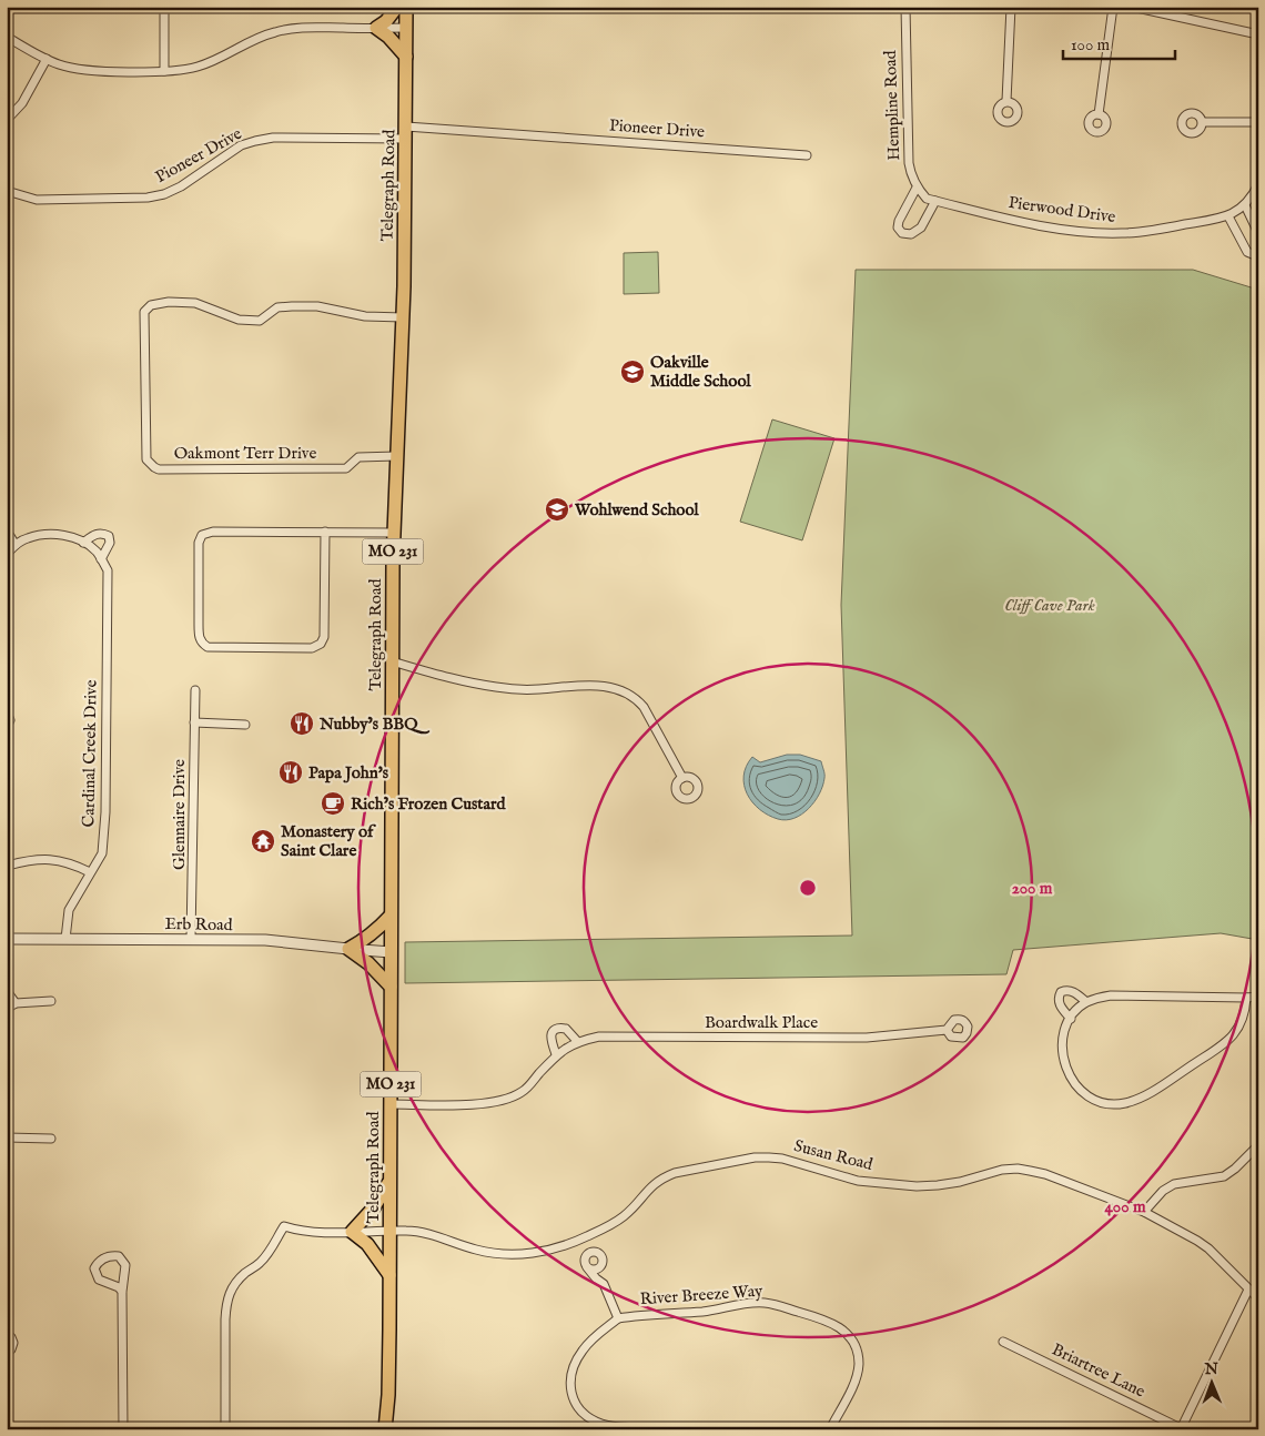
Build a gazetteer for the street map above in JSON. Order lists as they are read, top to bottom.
{
  "streets": {
    "main road": ["Telegraph Road", "MO 231"],
    "street": [
      "Hempline Road",
      "Pioneer Drive",
      "Pierwood Drive",
      "Oakmont Terr Drive",
      "Cardinal Creek Drive",
      "Glennaire Drive",
      "Erb Road",
      "Boardwalk Place",
      "Susan Road",
      "River Breeze Way",
      "Briartree Lane"
    ]
  },
  "crossings": [
    ["Hempline Road", "Pierwood Drive"],
    ["Pioneer Drive", "Telegraph Road"],
    ["Telegraph Road", "Oakmont Terr Drive"],
    ["Telegraph Road", "Erb Road"],
    ["Telegraph Road", "Boardwalk Place"],
    ["Telegraph Road", "Susan Road"],
    ["Cardinal Creek Drive", "Erb Road"],
    ["Glennaire Drive", "Erb Road"]
  ],
  "parks": ["Cliff Cave Park"],
  "places": {
    "school or university": ["Oakville Middle School", "Wohlwend School"],
    "restaurant": ["Nubby’s BBQ", "Papa John's"],
    "cafe": ["Rich’s Frozen Custard"],
    "temple": ["Monastery of Saint Clare"]
  },
  "scale_bar": "100 m",
  "north": "top",
  "rings": ["200 m", "400 m"]
}
